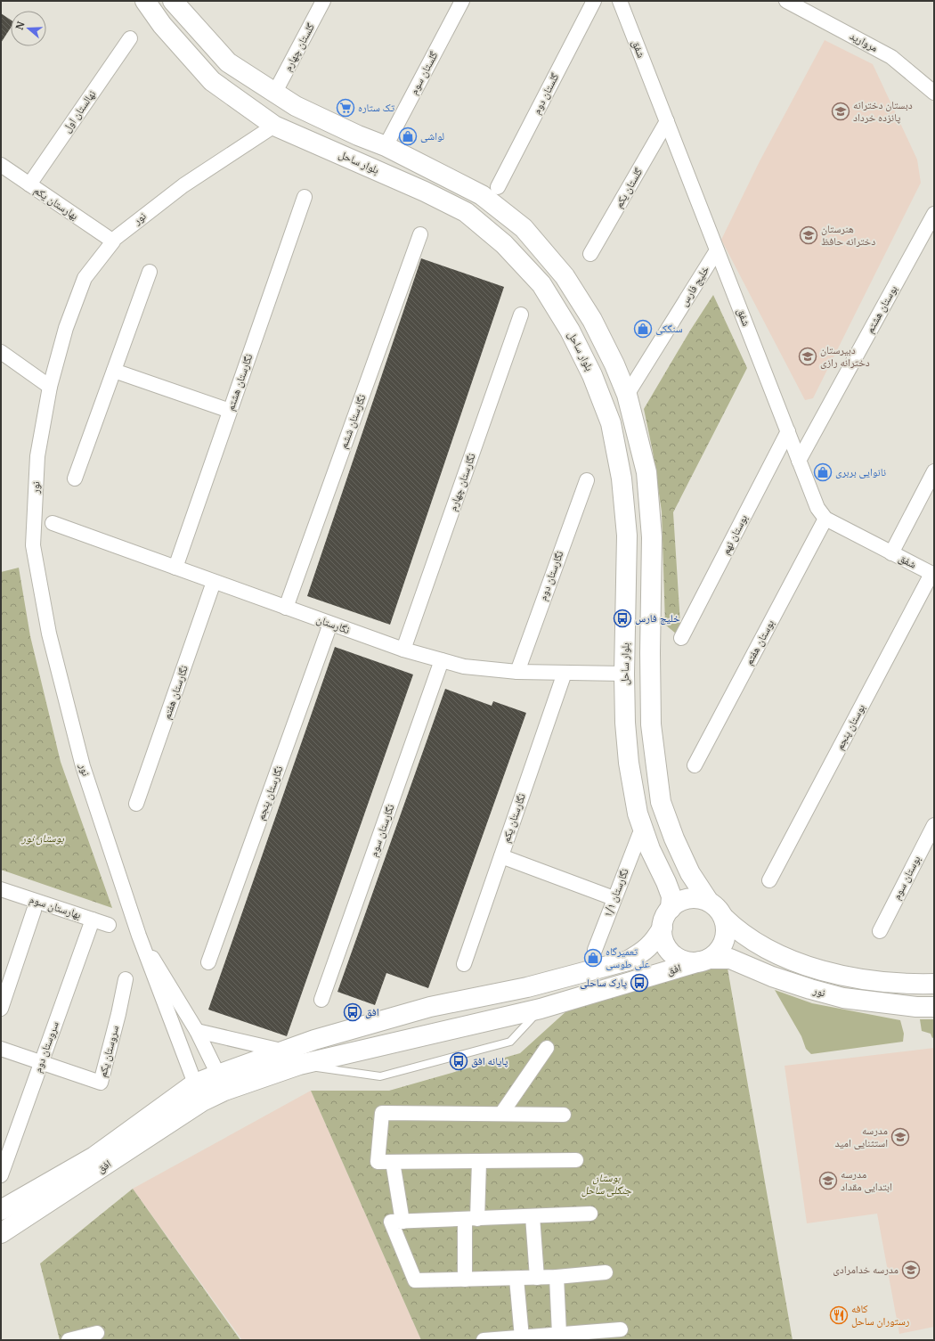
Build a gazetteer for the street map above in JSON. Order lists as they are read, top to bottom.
{
  "streets": {
    "main road": ["بلوار ساحل", "نور", "افق"],
    "street": [
      "مروارید",
      "گلستان چهارم",
      "شفق",
      "گلستان سوم",
      "گلستان دوم",
      "نهالستان اول",
      "گلستان یکم",
      "بهارستان یکم",
      "خلیج فارس",
      "بوستان هشتم",
      "نگارستان هشتم",
      "نگارستان ششم",
      "نگارستان چهارم",
      "بوستان نهم",
      "نگارستان دوم",
      "نگارستان",
      "بوستان هفتم",
      "نگارستان هفتم",
      "بوستان پنجم",
      "نگارستان پنجم",
      "نگارستان یکم",
      "نگارستان سوم",
      "بوستان سوم",
      "نگارستان ۱/۱",
      "بهارستان سوم",
      "سروستان دوم",
      "سروستان یکم"
    ]
  },
  "crossings": [
    ["شفق", "گلستان یکم"],
    ["شفق", "خلیج فارس"],
    ["شفق", "بوستان هشتم"],
    ["شفق", "بوستان نهم"],
    ["شفق", "بوستان هفتم"],
    ["شفق", "بوستان پنجم"],
    ["نهالستان اول", "بهارستان یکم"],
    ["بلوار ساحل", "نور"],
    ["بلوار ساحل", "نگارستان"],
    ["بلوار ساحل", "افق"],
    ["بهارستان یکم", "نور"],
    ["نور", "افق"],
    ["نگارستان هشتم", "نگارستان"],
    ["نگارستان ششم", "نگارستان"],
    ["نگارستان چهارم", "نگارستان"],
    ["نگارستان دوم", "نگارستان"],
    ["نگارستان", "نگارستان هفتم"],
    ["نگارستان", "نگارستان پنجم"],
    ["نگارستان", "نگارستان یکم"],
    ["نگارستان", "نگارستان سوم"],
    ["بهارستان سوم", "سروستان دوم"],
    ["سروستان دوم", "سروستان یکم"]
  ],
  "parks": ["بوستان نور", "بوستان جنگلی ساحل"],
  "places": {
    "supermarket": ["تک ستاره"],
    "school or university": [
      "دبستان دخترانه پانزده خرداد",
      "هنرستان دخترانه حافظ",
      "دبیرستان دخترانه رازی",
      "مدرسه استثنایی امید",
      "مدرسه ابتدایی مقداد",
      "مدرسه خدامرادی"
    ],
    "shop": [
      "لواشی",
      "سنگکی",
      "نانوایی بربری",
      "تعمیرگاه علی طوسی"
    ],
    "bus stop": [
      "خلیج فارس",
      "پارک ساحلی",
      "افق",
      "پایانه افق"
    ],
    "restaurant": ["کافه رستوران ساحل"]
  },
  "north": "left"
}
